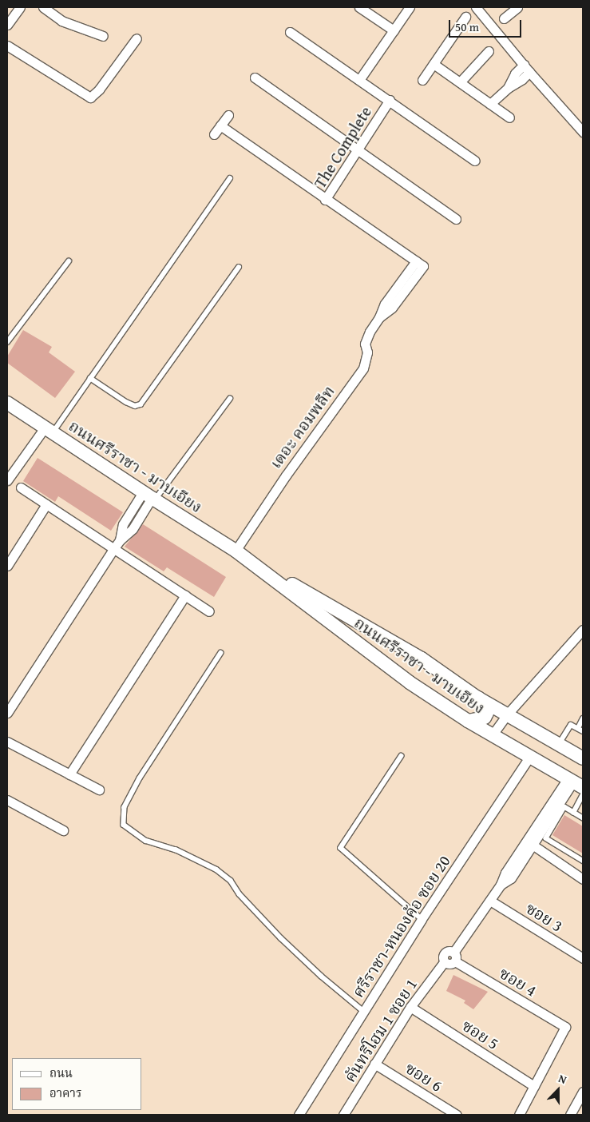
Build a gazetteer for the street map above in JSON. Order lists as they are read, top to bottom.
{
  "streets": {
    "main road": ["ถนนศรีราชา - มาบเอียง"],
    "street": [
      "The Complete",
      "เดอะ คอมพลีท",
      "ซอย 3",
      "ศรีราชา-หนองค้อ ซอย 20",
      "ซอย 4",
      "คันทรีโฮม 1 ซอย 1",
      "ซอย 5",
      "ซอย 6"
    ]
  },
  "crossings": [
    ["The Complete", "เดอะ คอมพลีท"],
    ["เดอะ คอมพลีท", "ถนนศรีราชา - มาบเอียง"],
    ["ถนนศรีราชา - มาบเอียง", "ศรีราชา-หนองค้อ ซอย 20"],
    ["ซอย 4", "คันทรีโฮม 1 ซอย 1"],
    ["ซอย 4", "ซอย 5"],
    ["คันทรีโฮม 1 ซอย 1", "ซอย 5"],
    ["คันทรีโฮม 1 ซอย 1", "ซอย 6"]
  ],
  "legend": ["ถนน", "อาคาร"],
  "scale_bar": "50 m",
  "north": "top"
}
